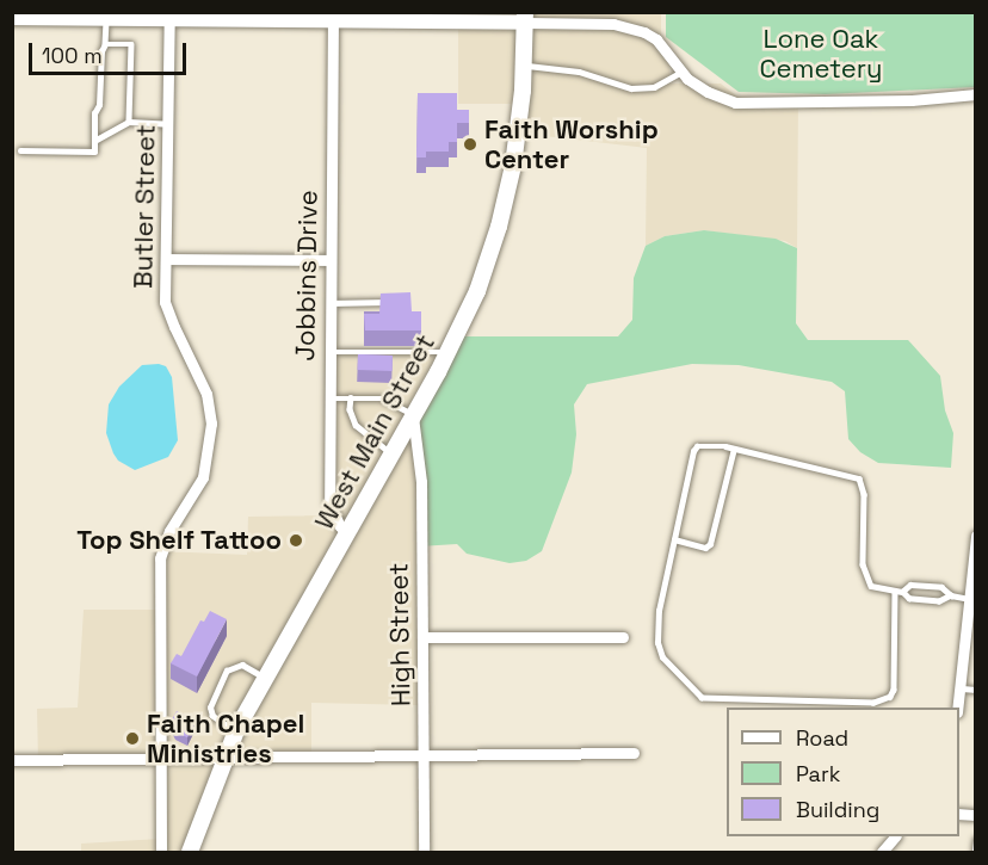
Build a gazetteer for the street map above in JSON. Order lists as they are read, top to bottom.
{
  "streets": {
    "main road": ["West Main Street"],
    "street": ["Butler Street", "Jobbins Drive", "High Street"]
  },
  "crossings": [
    ["Jobbins Drive", "West Main Street"],
    ["West Main Street", "High Street"]
  ],
  "parks": ["Lone Oak Cemetery"],
  "places": ["Faith Worship Center", "Top Shelf Tattoo", "Faith Chapel Ministries"],
  "legend": ["Road", "Park", "Building"],
  "scale_bar": "100 m"
}
